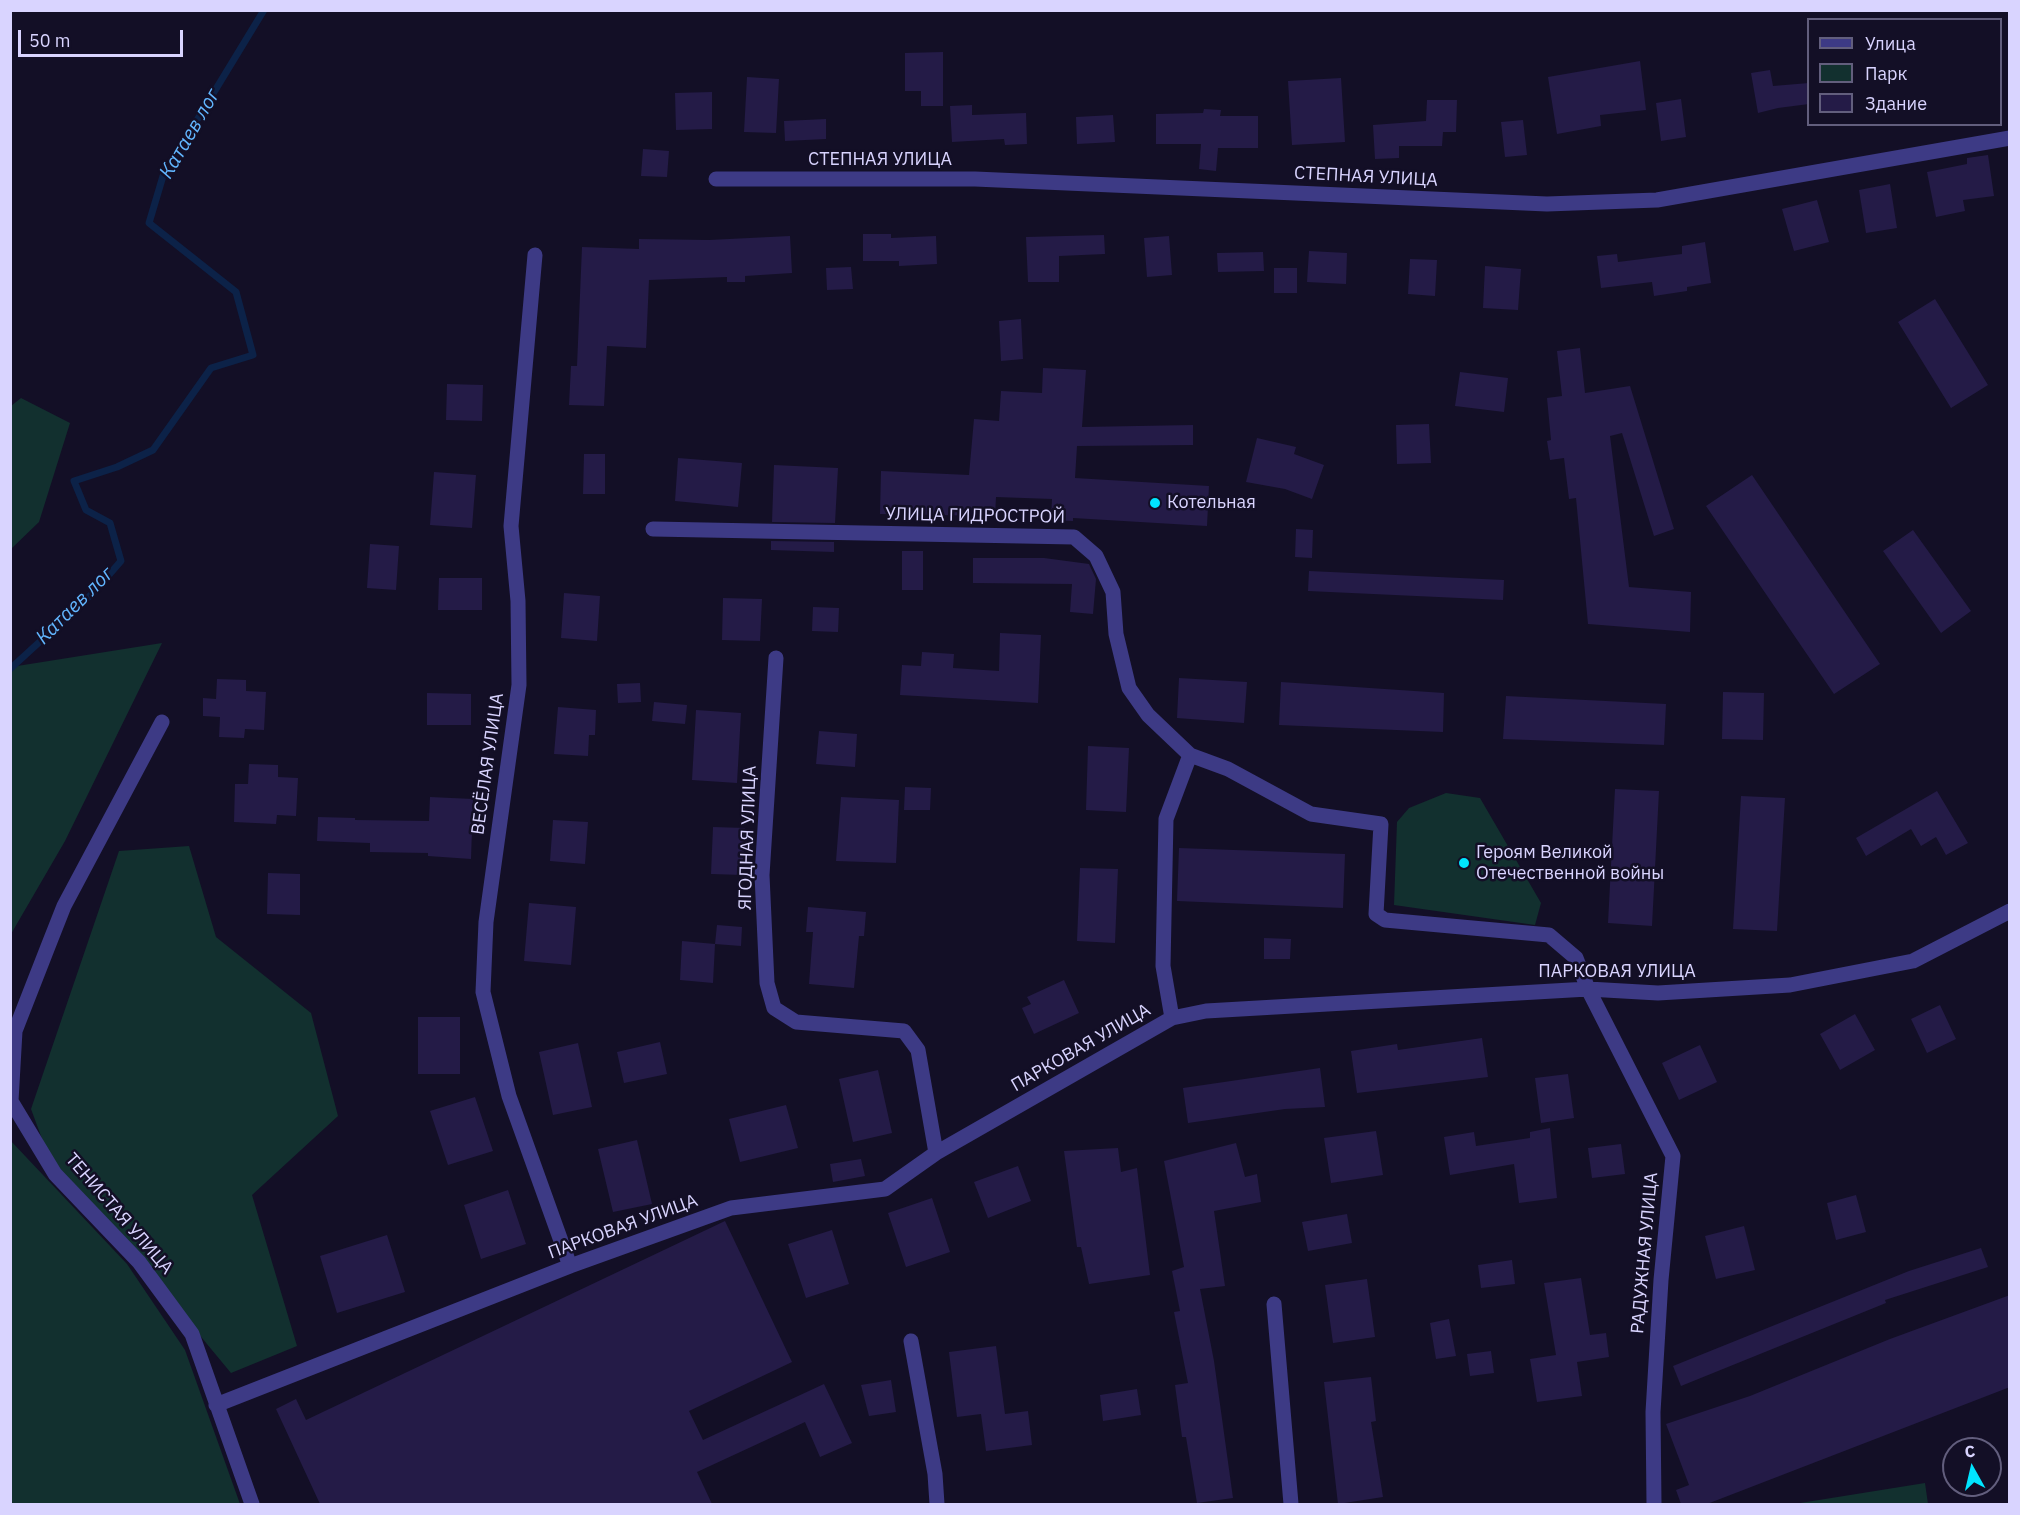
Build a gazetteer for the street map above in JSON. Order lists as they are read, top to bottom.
{
  "streets": {
    "street": [
      "СТЕПНАЯ УЛИЦА",
      "УЛИЦА ГИДРОСТРОЙ",
      "ВЕСЁЛАЯ УЛИЦА",
      "ЯГОДНАЯ УЛИЦА",
      "ПАРКОВАЯ УЛИЦА",
      "ТЕНИСТАЯ УЛИЦА",
      "РАДУЖНАЯ УЛИЦА"
    ]
  },
  "crossings": [
    ["УЛИЦА ГИДРОСТРОЙ", "ПАРКОВАЯ УЛИЦА"],
    ["УЛИЦА ГИДРОСТРОЙ", "РАДУЖНАЯ УЛИЦА"],
    ["ВЕСЁЛАЯ УЛИЦА", "ПАРКОВАЯ УЛИЦА"],
    ["ЯГОДНАЯ УЛИЦА", "ПАРКОВАЯ УЛИЦА"],
    ["ПАРКОВАЯ УЛИЦА", "ТЕНИСТАЯ УЛИЦА"],
    ["ПАРКОВАЯ УЛИЦА", "РАДУЖНАЯ УЛИЦА"]
  ],
  "water": ["Катаев лог"],
  "places": ["Котельная", "Героям Великой Отечественной войны"],
  "legend": ["Улица", "Парк", "Здание"],
  "scale_bar": "50 m",
  "north": "top"
}
